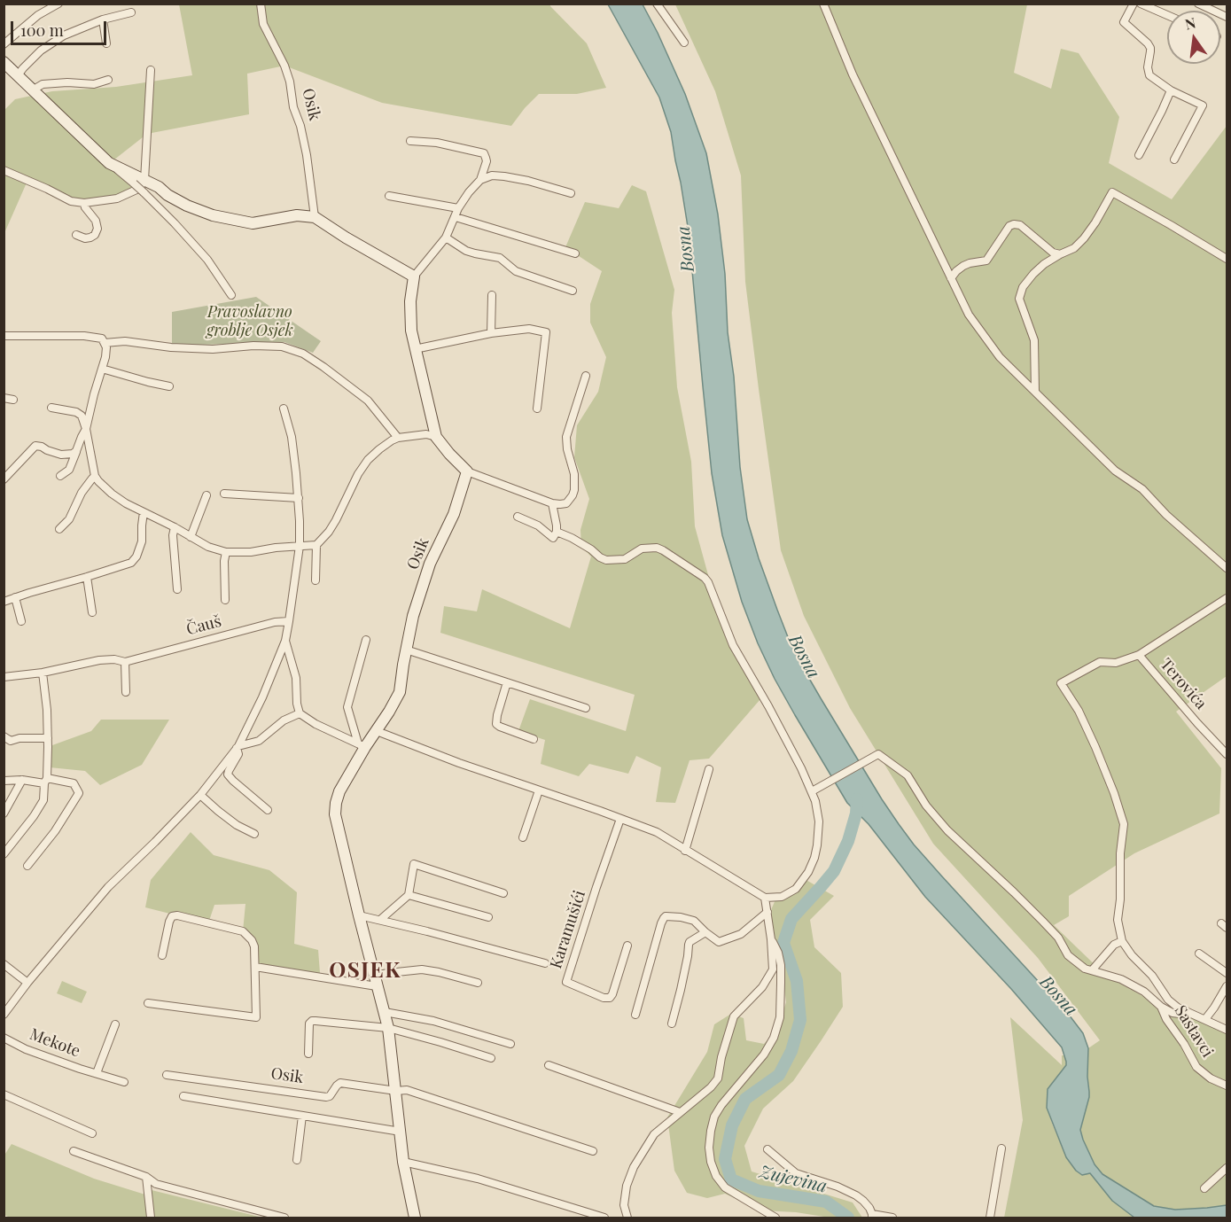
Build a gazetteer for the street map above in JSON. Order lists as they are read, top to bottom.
{
  "streets": {
    "main road": ["Osik"],
    "street": [
      "Čauš",
      "Terovića",
      "Karamušići",
      "Sastavci",
      "Mekote"
    ]
  },
  "districts": ["OSJEK"],
  "water": ["Bosna", "Zujevina"],
  "parks": ["Pravoslavno groblje Osjek"],
  "scale_bar": "100 m",
  "north": "top"
}
